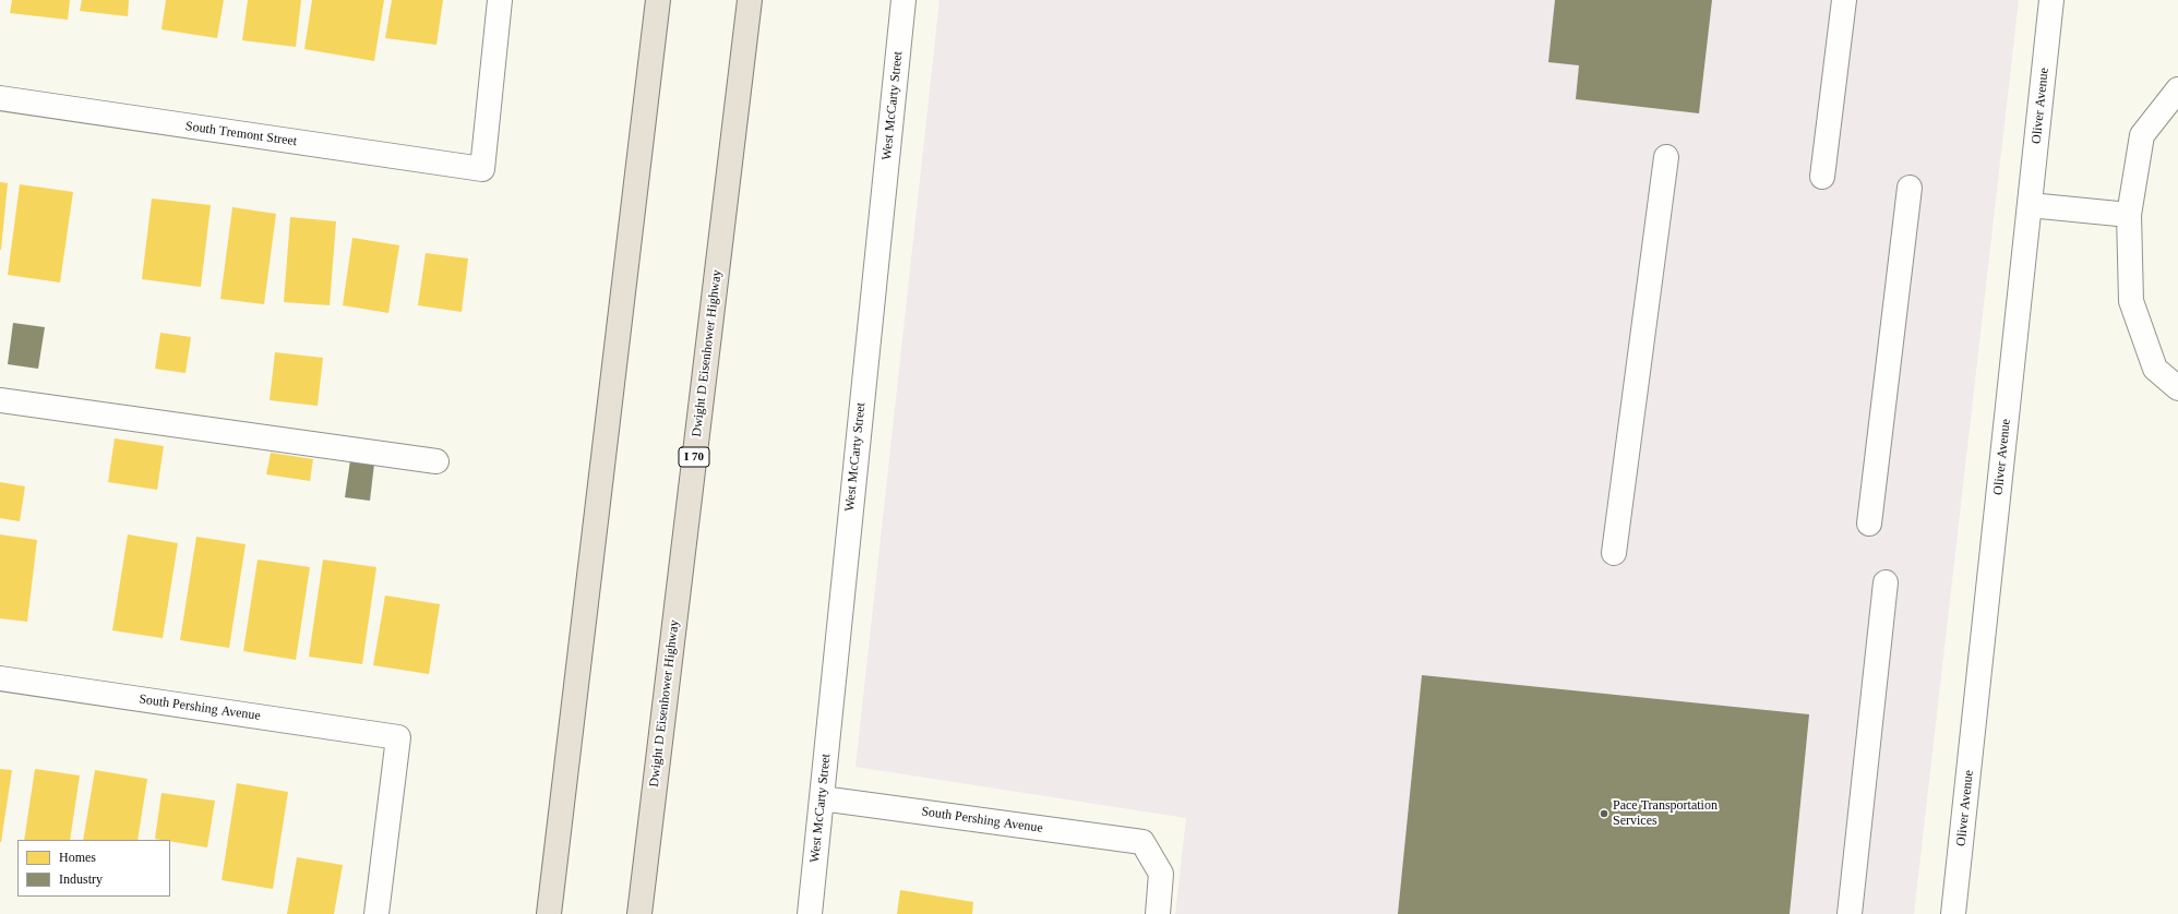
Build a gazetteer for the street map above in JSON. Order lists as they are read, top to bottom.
{
  "streets": {
    "highway": ["Dwight D Eisenhower Highway", "I 70"],
    "street": [
      "West McCarty Street",
      "Oliver Avenue",
      "South Tremont Street",
      "South Pershing Avenue"
    ]
  },
  "crossings": [
    ["West McCarty Street", "South Pershing Avenue"]
  ],
  "places": ["Pace Transportation Services"],
  "legend": ["Homes", "Industry"]
}
